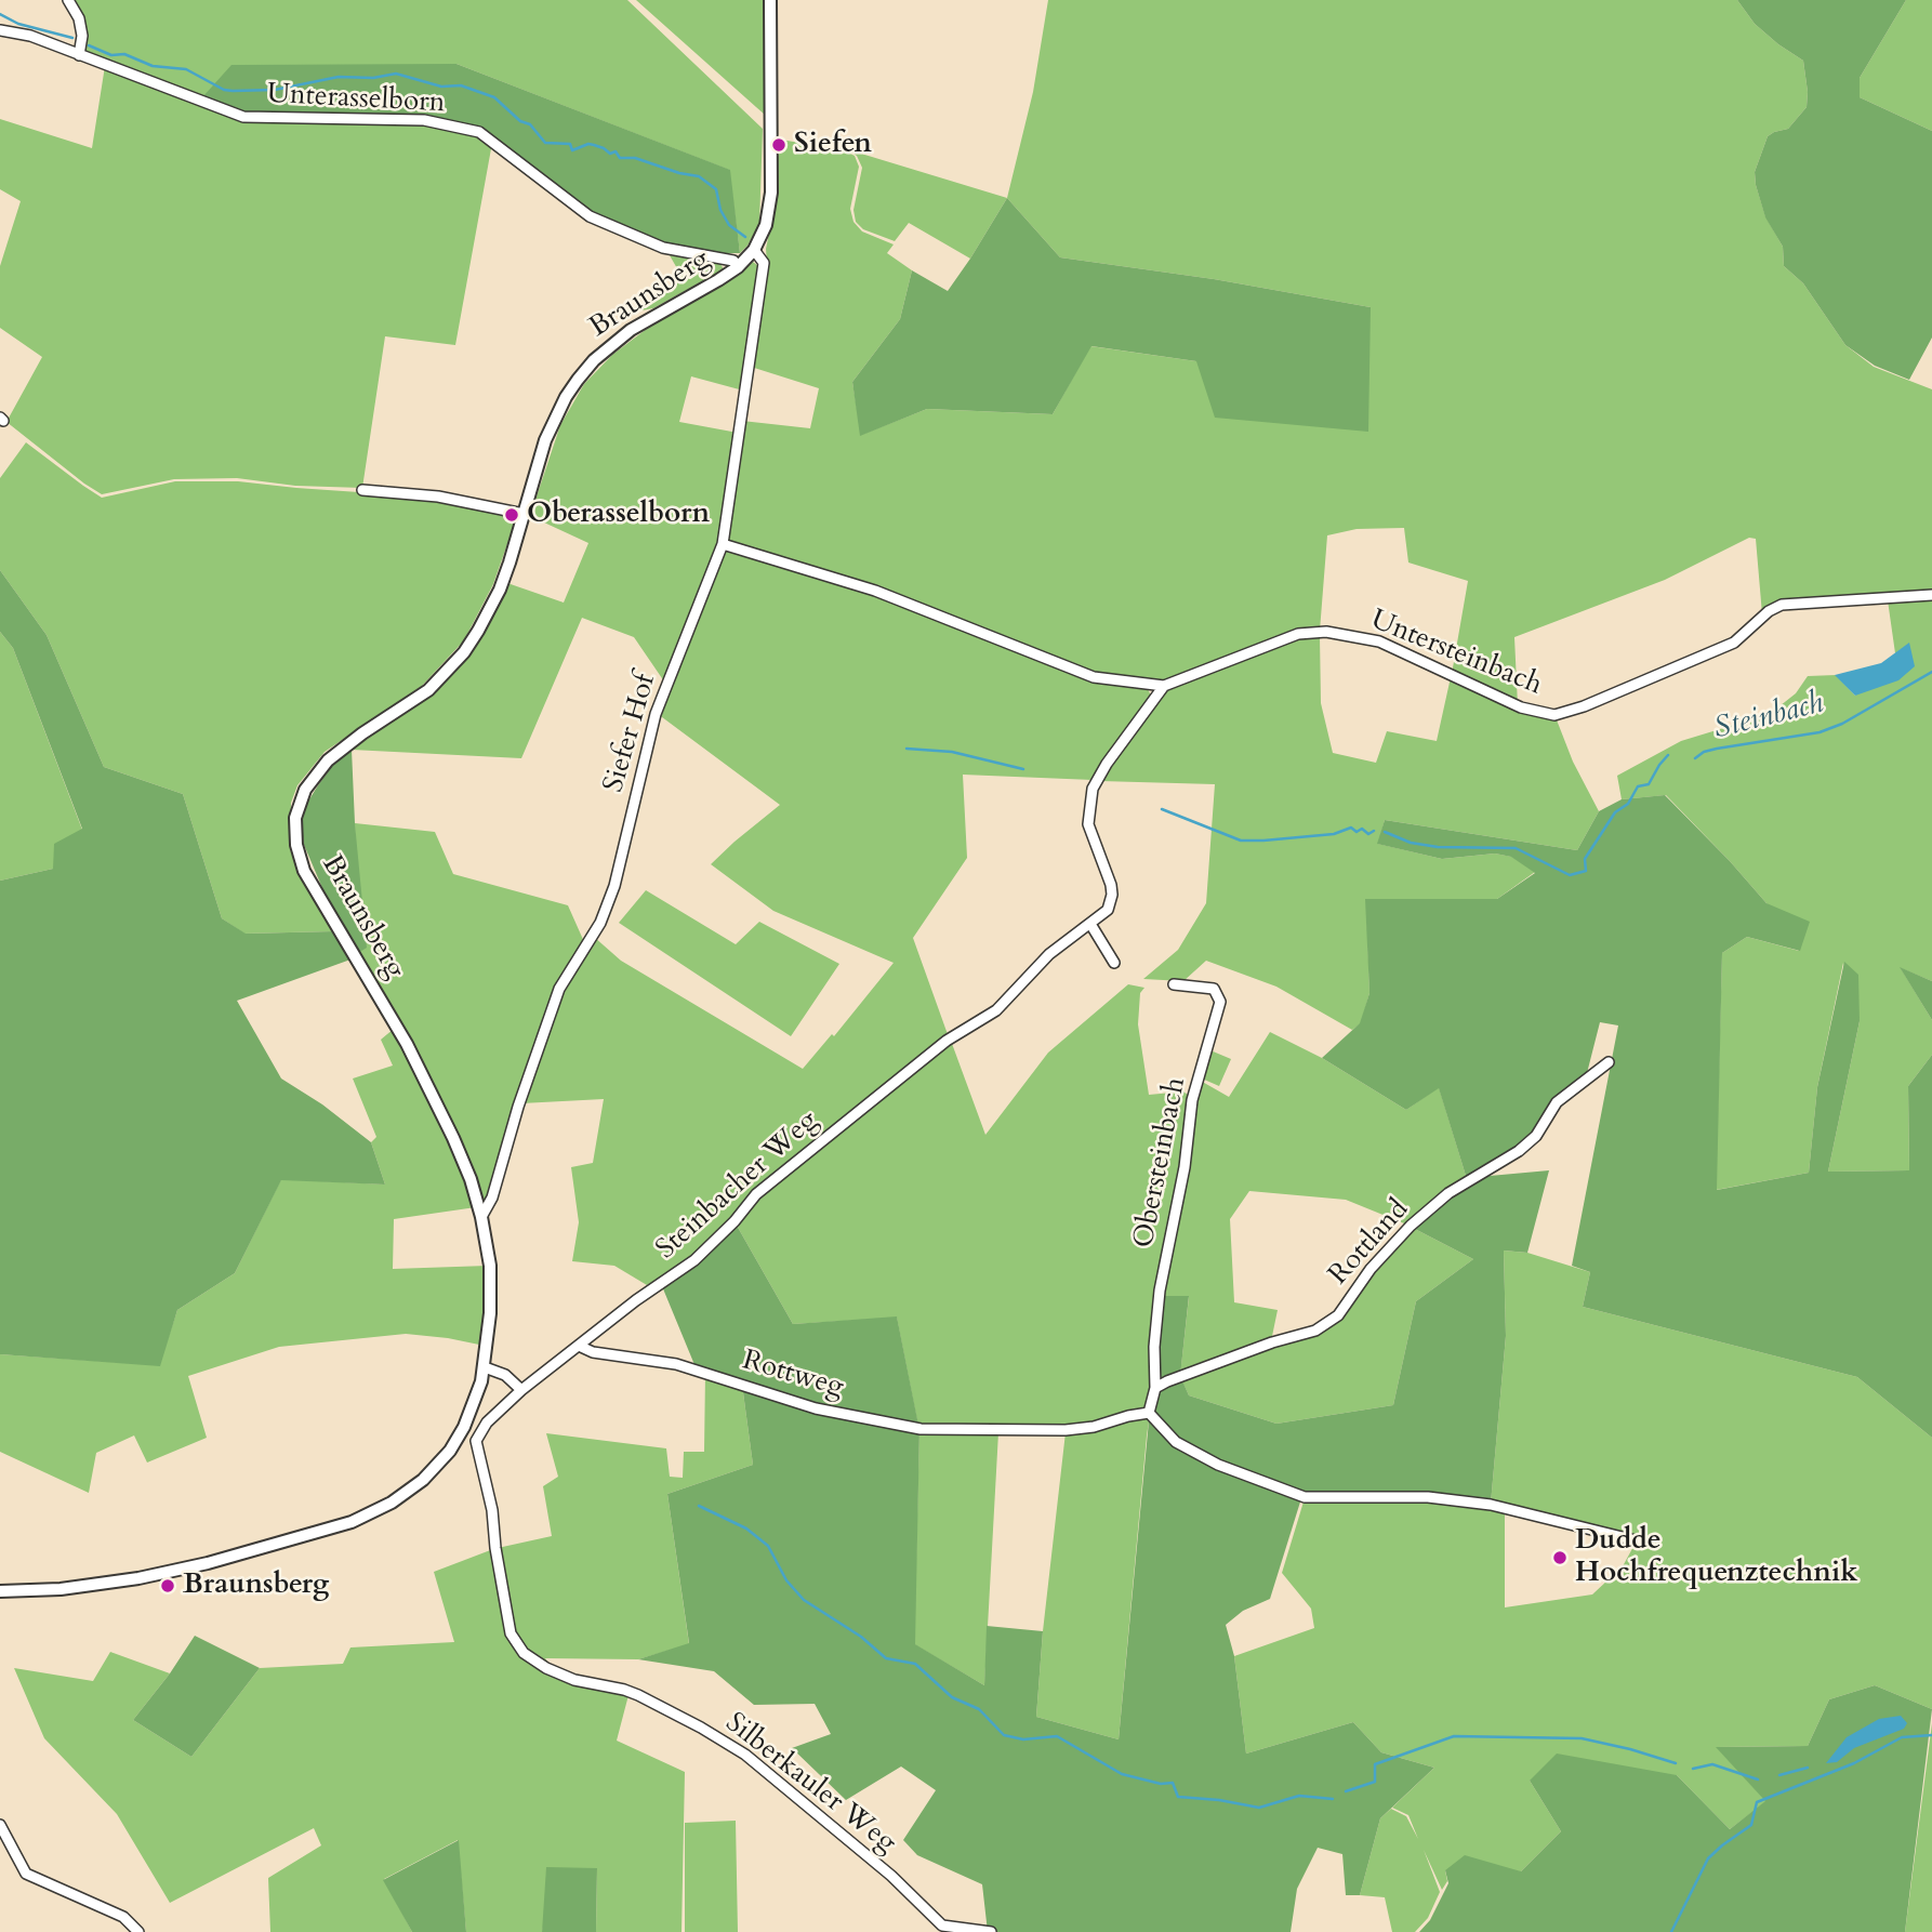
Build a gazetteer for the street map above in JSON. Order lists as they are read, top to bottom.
{
  "streets": {
    "main road": ["Braunsberg"],
    "street": [
      "Unterasselborn",
      "Untersteinbach",
      "Siefer Hof",
      "Obersteinbach",
      "Steinbacher Weg",
      "Rottland",
      "Rottweg",
      "Silberkauler Weg"
    ]
  },
  "crossings": [
    ["Unterasselborn", "Braunsberg"],
    ["Braunsberg", "Siefer Hof"],
    ["Obersteinbach", "Rottland"],
    ["Steinbacher Weg", "Rottweg"]
  ],
  "water": ["Steinbach"],
  "places": [
    "Siefen",
    "Oberasselborn",
    "Dudde Hochfrequenztechnik",
    "Braunsberg"
  ]
}
